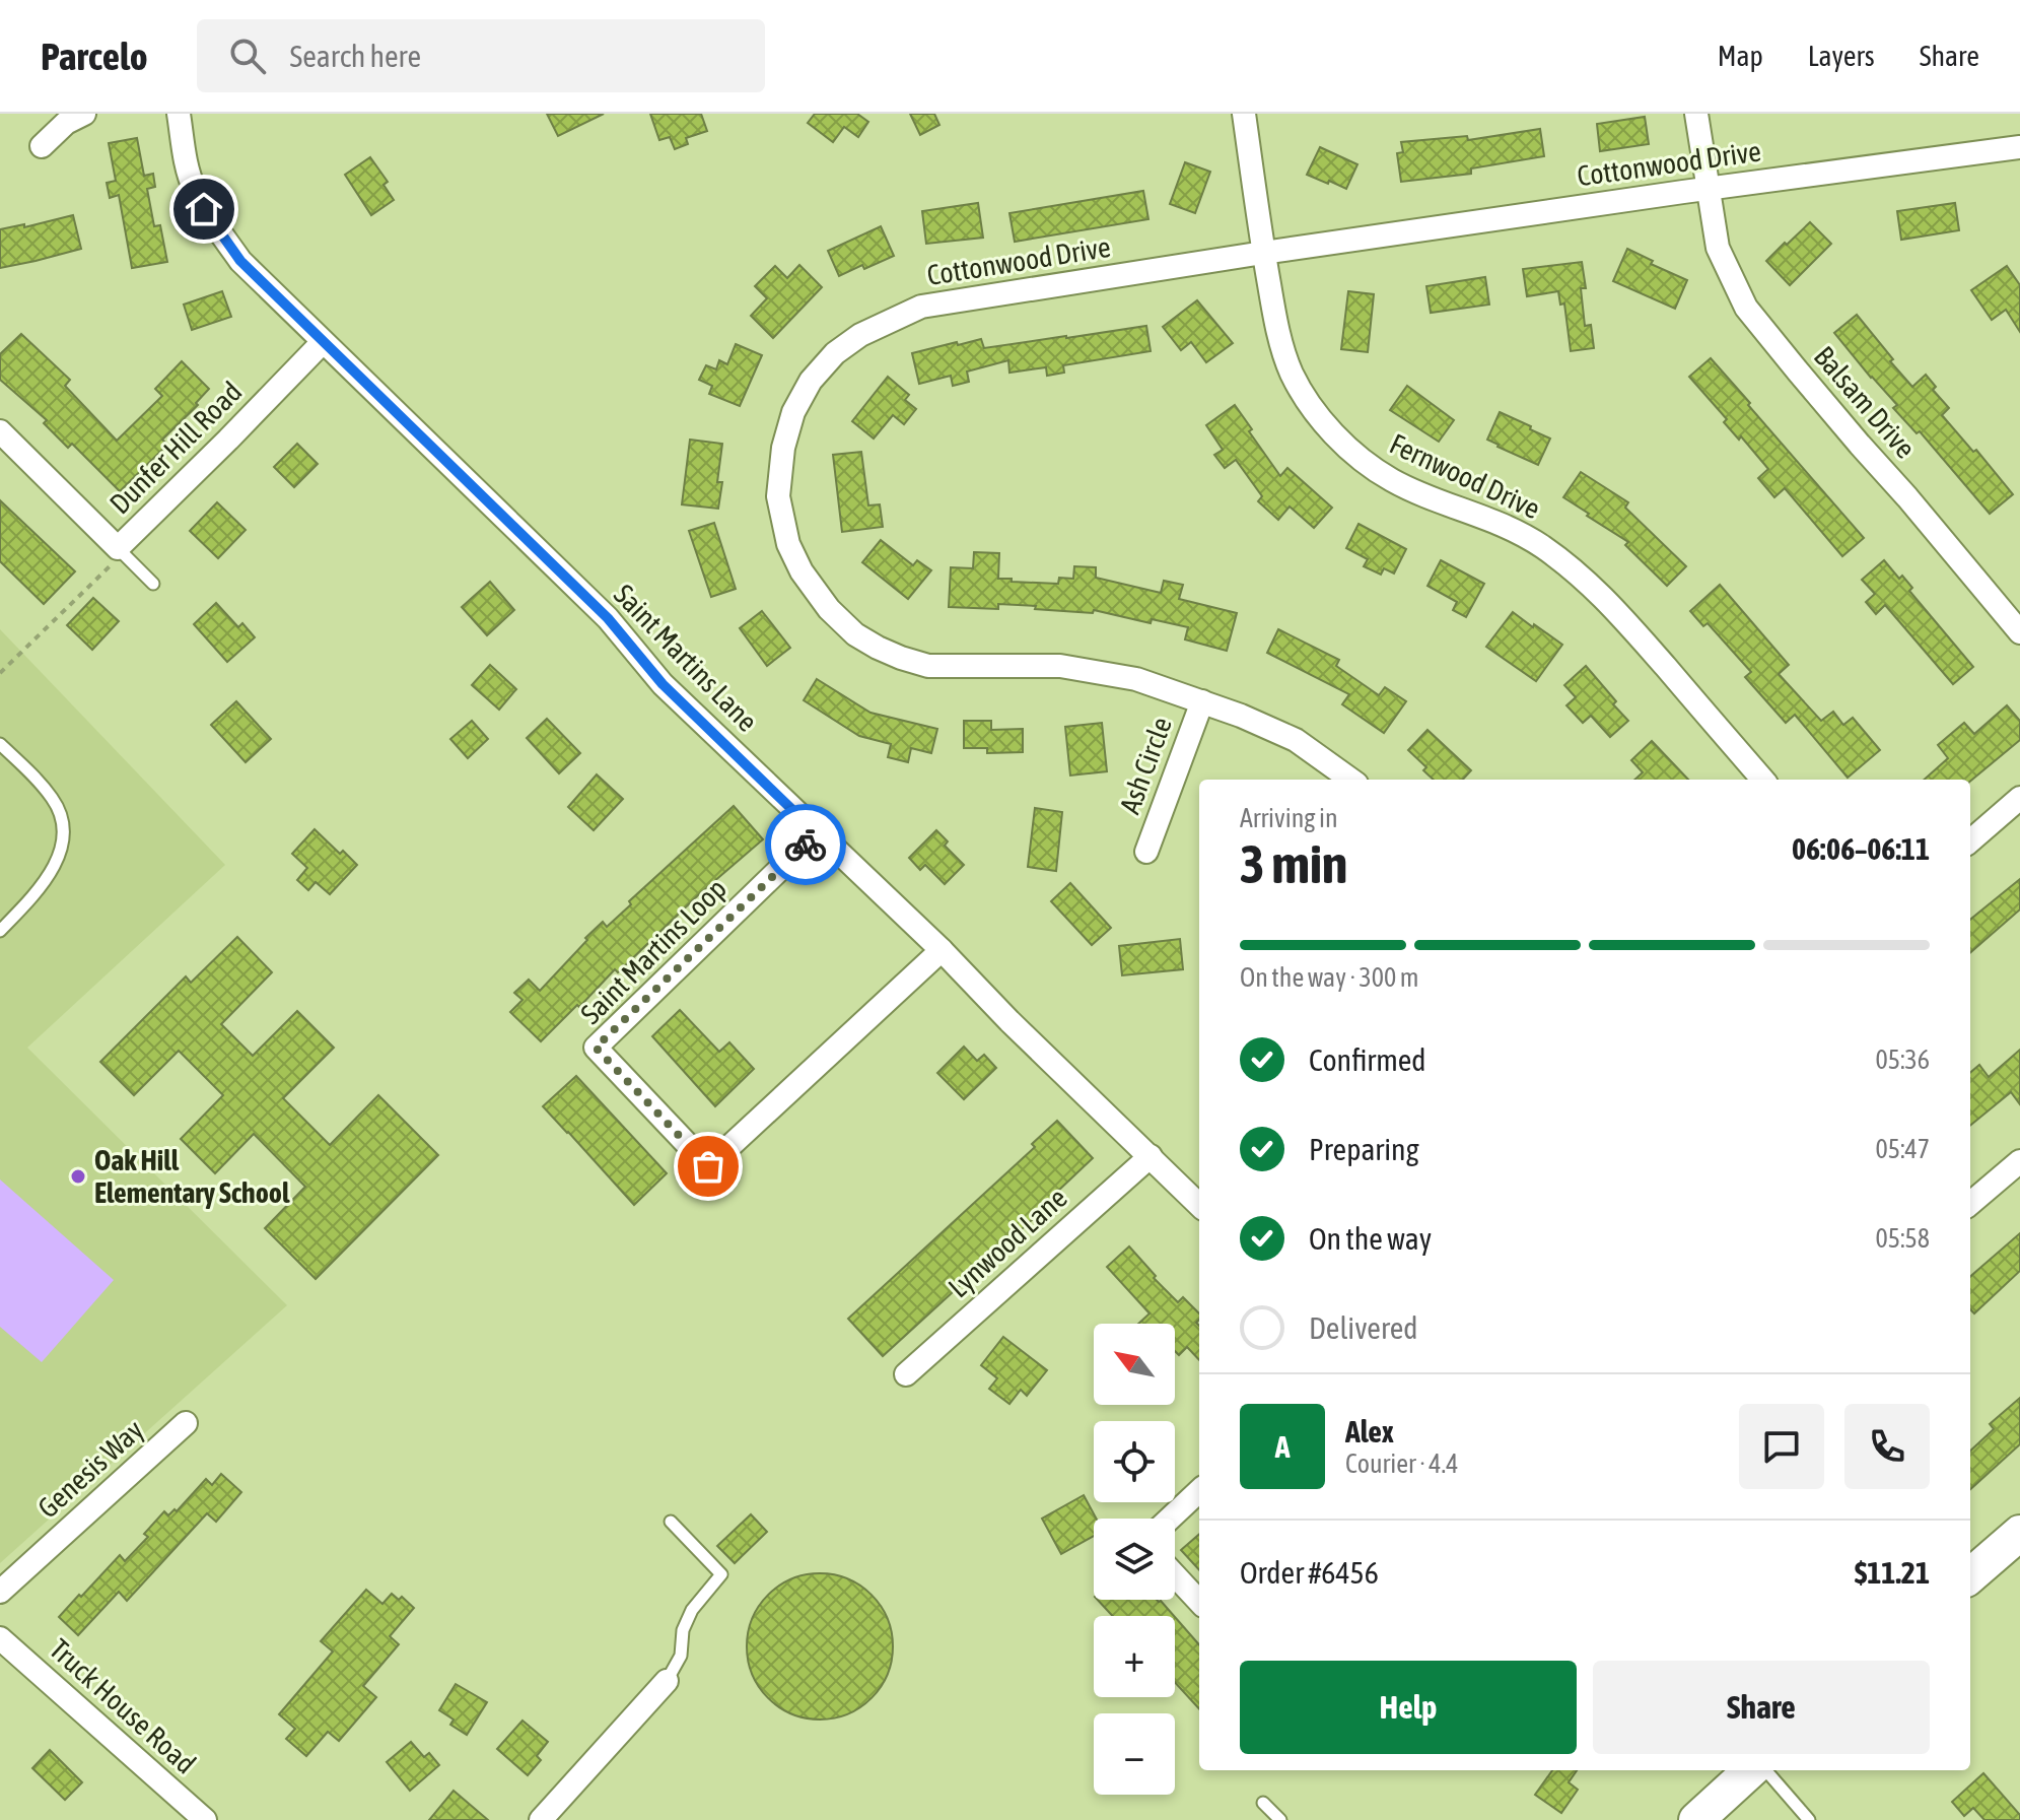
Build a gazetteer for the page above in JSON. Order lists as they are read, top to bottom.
{
  "streets": {
    "street": [
      "Cottonwood Drive",
      "Balsam Drive",
      "Dunfer Hill Road",
      "Fernwood Drive",
      "Saint Martins Lane",
      "Ash Circle",
      "Saint Martins Loop",
      "Lynwood Lane",
      "Genesis Way",
      "Truck House Road"
    ]
  },
  "crossings": [
    ["Cottonwood Drive", "Balsam Drive"],
    ["Cottonwood Drive", "Fernwood Drive"],
    ["Cottonwood Drive", "Ash Circle"],
    ["Dunfer Hill Road", "Saint Martins Lane"],
    ["Saint Martins Lane", "Saint Martins Loop"],
    ["Saint Martins Lane", "Lynwood Lane"]
  ],
  "places": ["Oak Hill Elementary School"],
  "north": "top left",
  "page": {
    "header": "Parcelo",
    "search": "Search here",
    "nav": ["Map", "Layers", "Share"],
    "heading": ["3 min", "Arriving in", "06:06–06:11"],
    "panel": [
      "Alex",
      "Courier · 4.4",
      "Order #6456",
      "$11.21"
    ],
    "bar": "On the way · 300 m",
    "list": [
      ["Confirmed", "05:36"],
      ["Preparing", "05:47"],
      ["On the way", "05:58"],
      "Delivered"
    ],
    "map_buttons": ["+", "−"],
    "round": "A",
    "buttons": ["Help", "Share"]
  }
}
